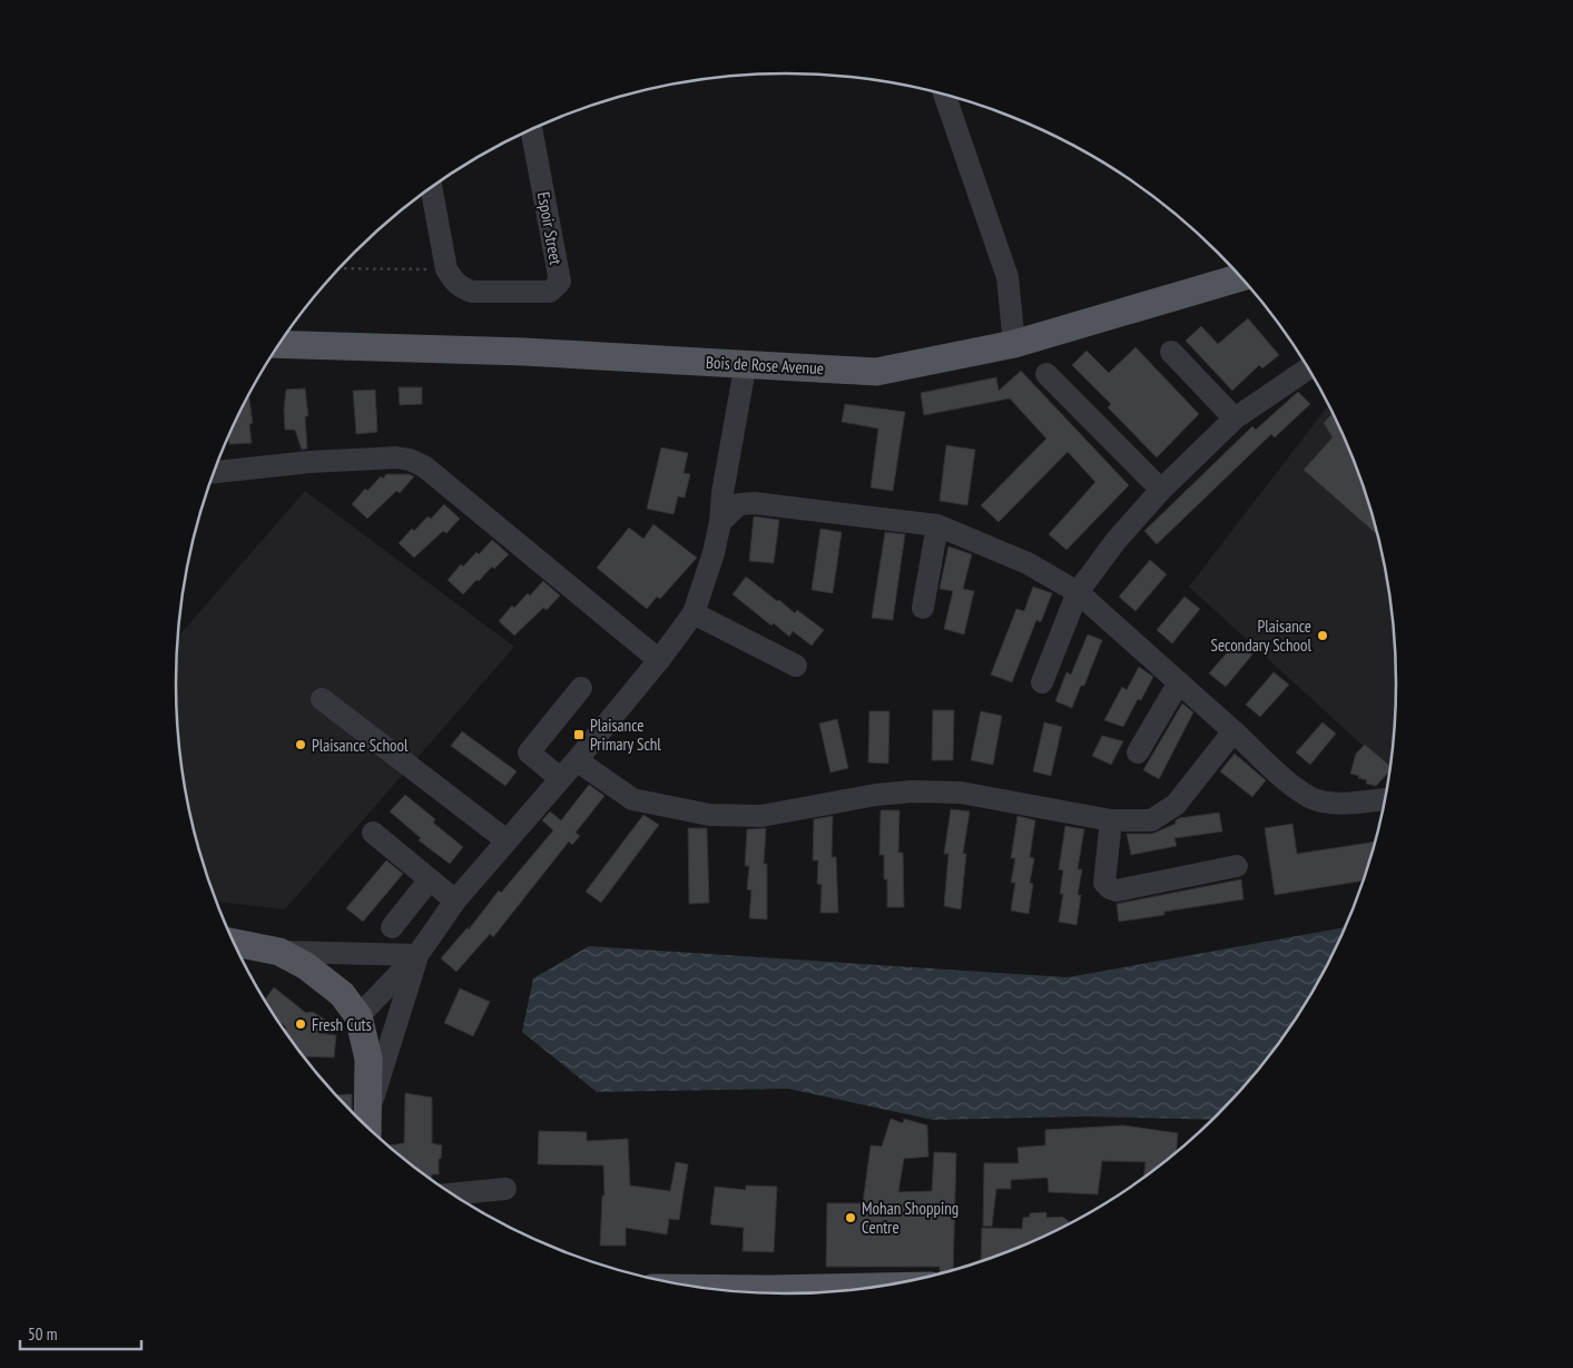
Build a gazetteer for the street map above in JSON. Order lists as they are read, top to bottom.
{
  "streets": {
    "main road": ["Bois de Rose Avenue"],
    "street": ["Espoir Street"]
  },
  "places": {
    "other": [
      "Plaisance Secondary School",
      "Plaisance School",
      "Fresh Cuts",
      "Mohan Shopping Centre"
    ],
    "transit": ["Plaisance Primary Schl"]
  },
  "scale_bar": "50 m"
}
